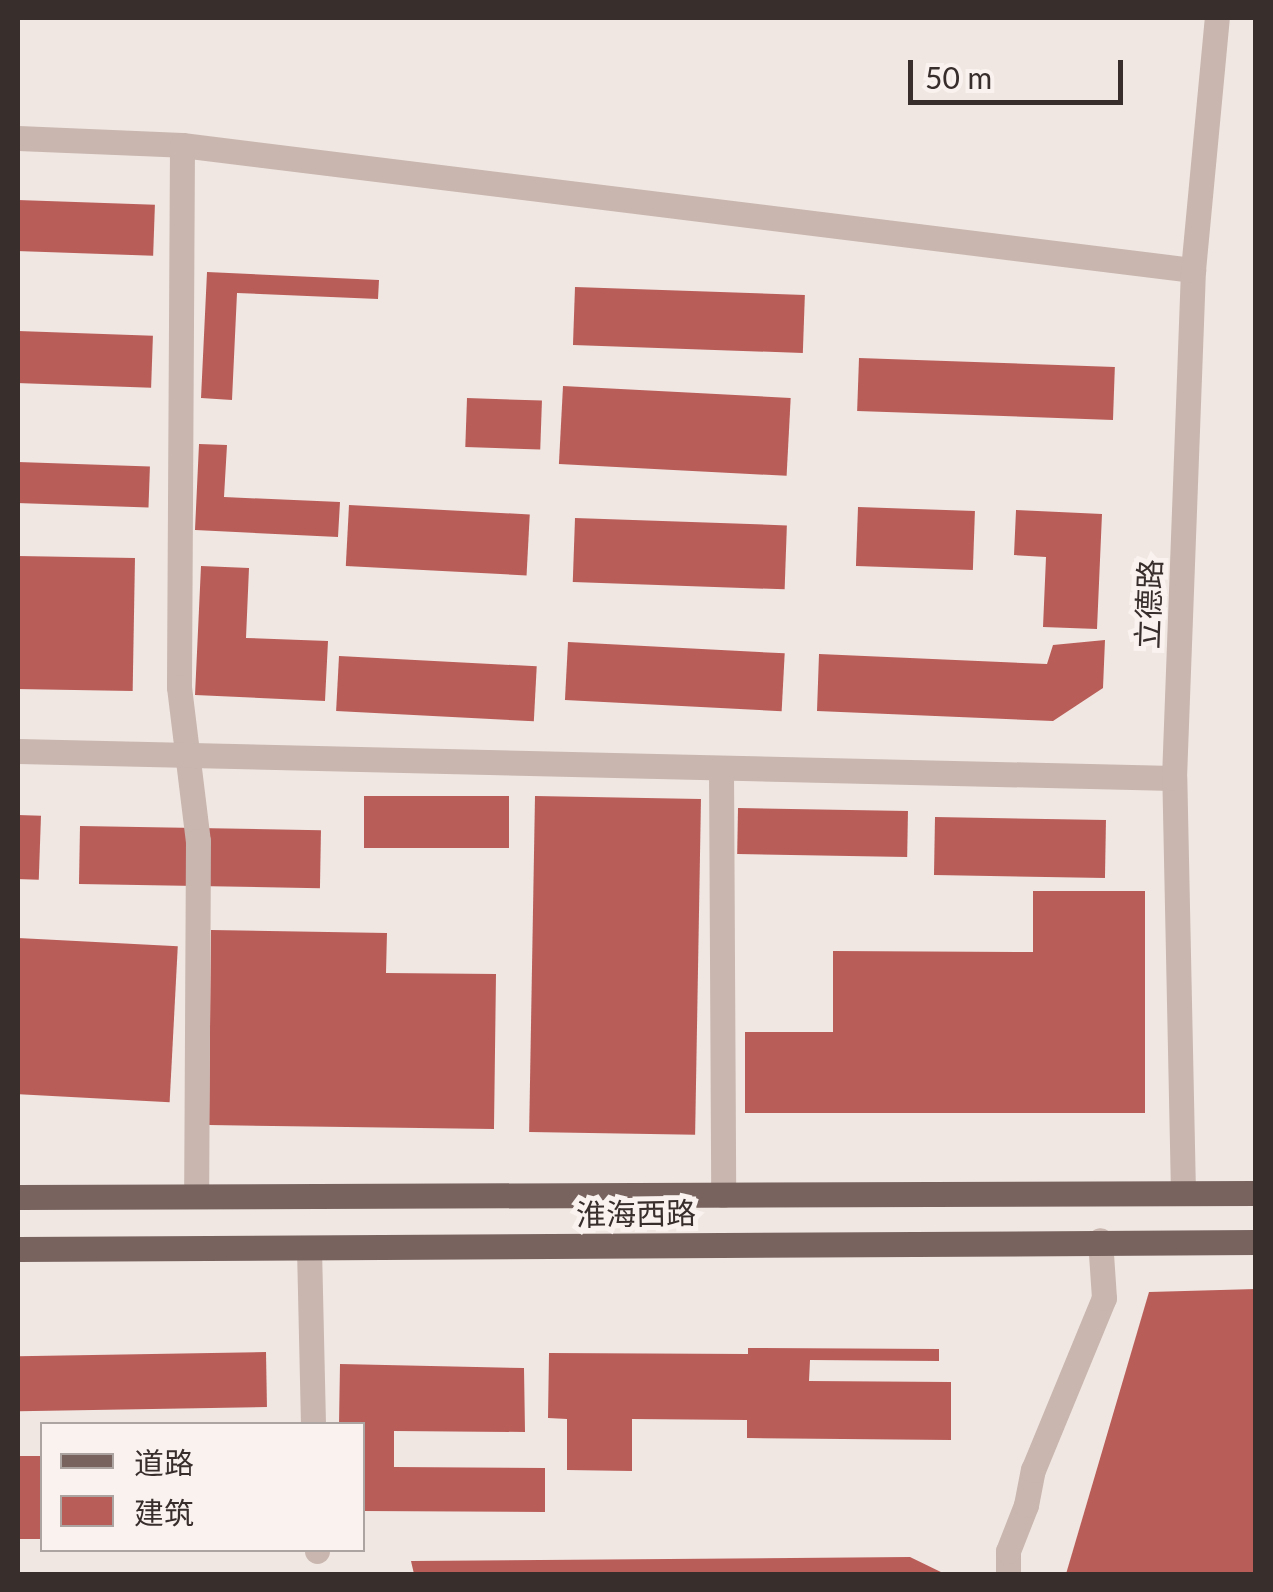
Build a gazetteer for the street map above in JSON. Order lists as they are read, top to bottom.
{
  "streets": {
    "main road": ["淮海西路"],
    "street": ["立德路"]
  },
  "crossings": [
    ["立德路", "淮海西路"]
  ],
  "legend": ["道路", "建筑"],
  "scale_bar": "50 m"
}
